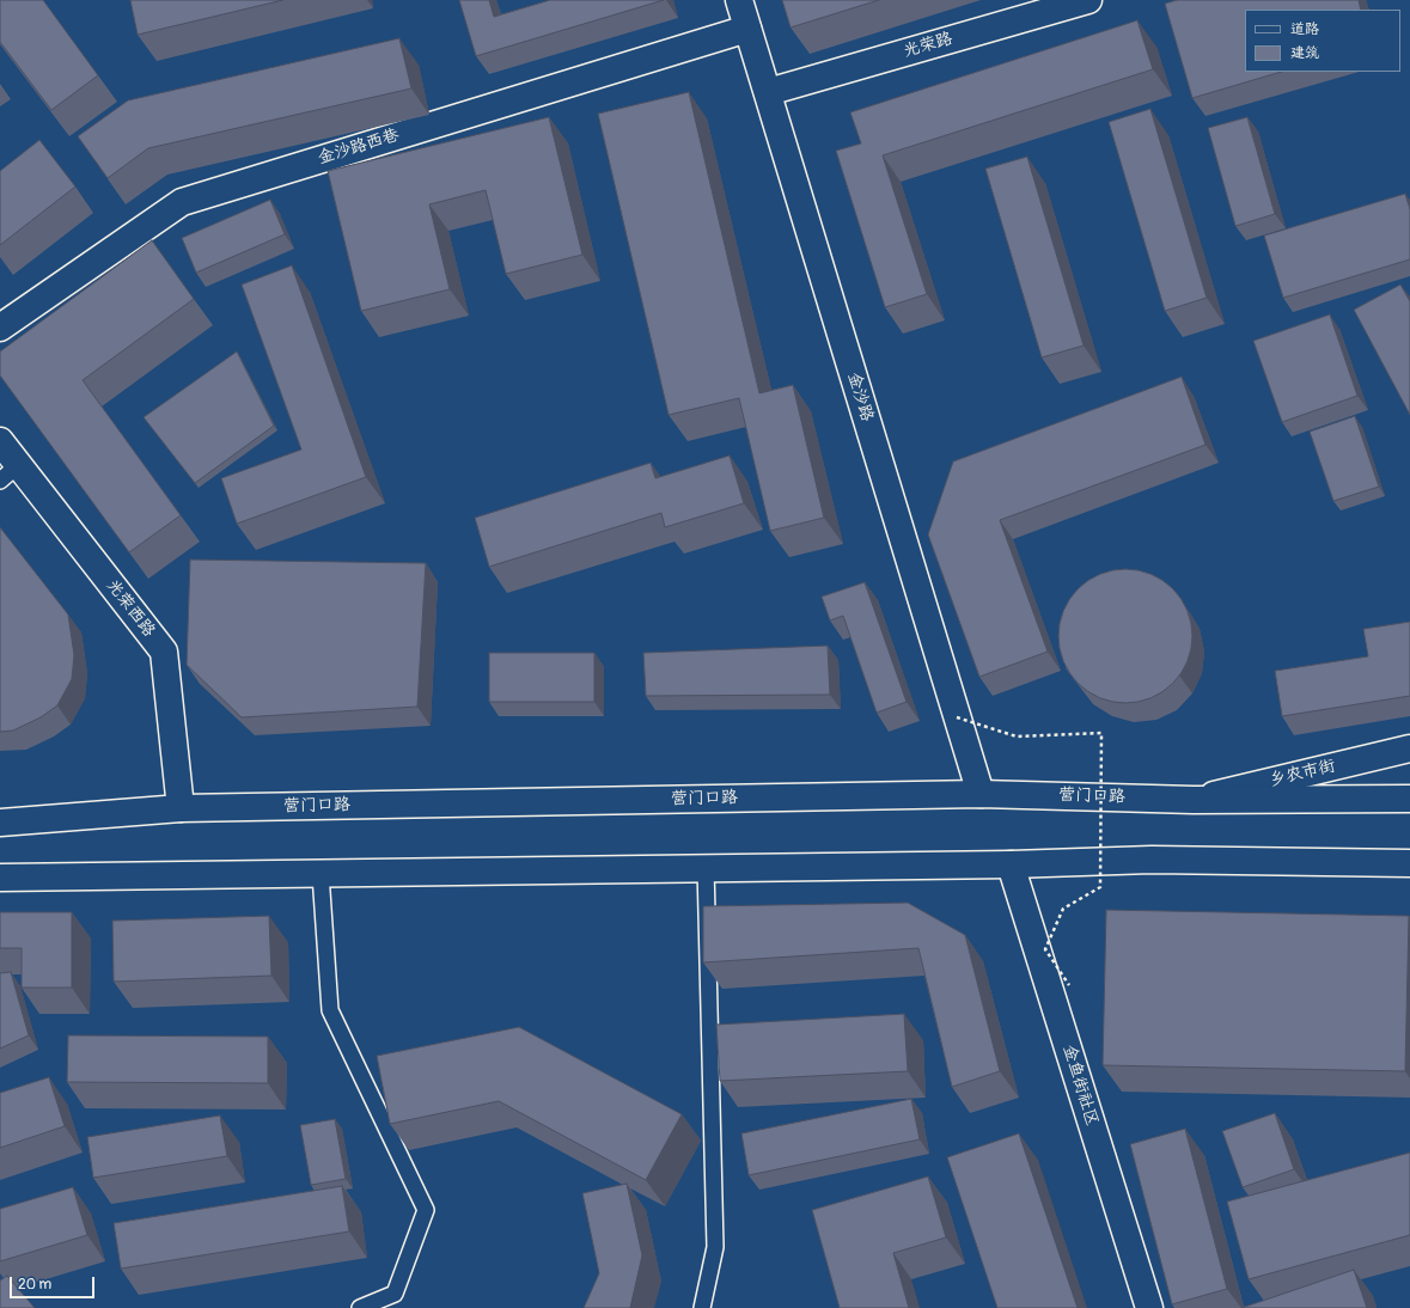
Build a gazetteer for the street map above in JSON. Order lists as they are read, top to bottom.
{
  "streets": {
    "main road": [
      "光荣路",
      "金沙路西巷",
      "金沙路",
      "光荣西路",
      "乡农市街",
      "营门口路",
      "金鱼街社区"
    ]
  },
  "crossings": [
    ["光荣路", "金沙路"],
    ["金沙路西巷", "金沙路"],
    ["金沙路", "营门口路"],
    ["光荣西路", "营门口路"],
    ["乡农市街", "营门口路"]
  ],
  "legend": ["道路", "建筑"],
  "scale_bar": "20 m"
}
